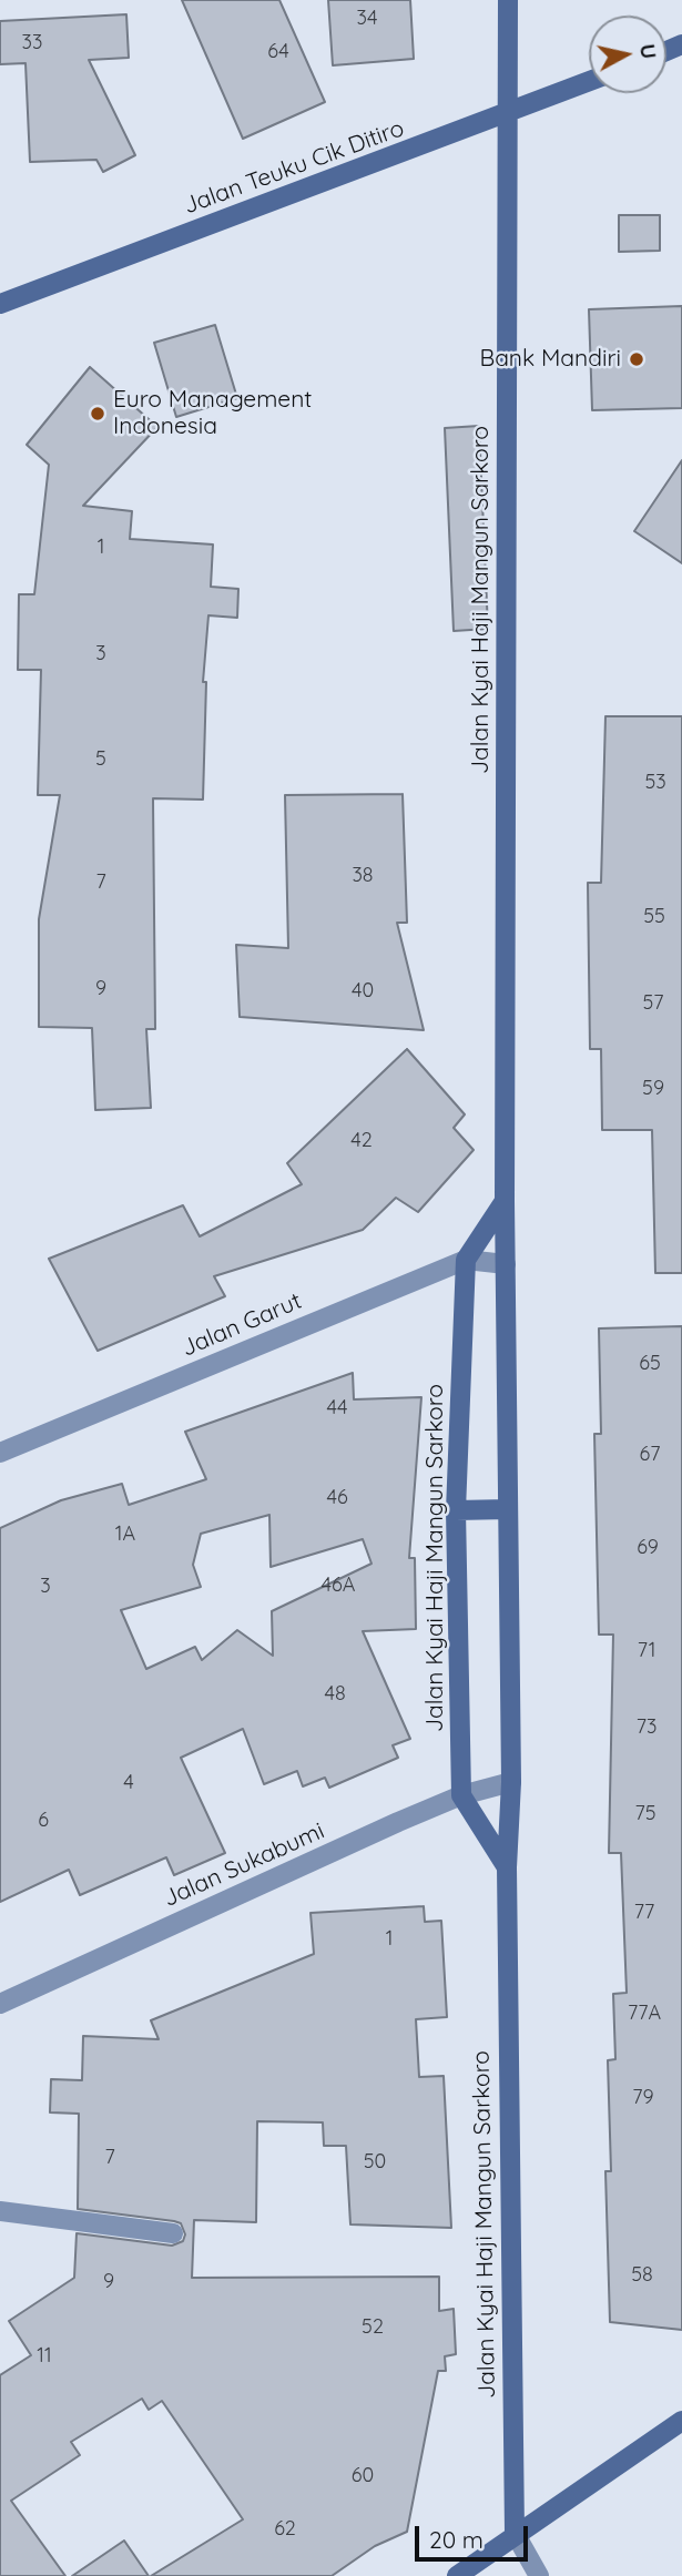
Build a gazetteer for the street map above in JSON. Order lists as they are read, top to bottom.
{
  "streets": {
    "street": [
      "Jalan Teuku Cik Ditiro",
      "Jalan Kyai Haji Mangun Sarkoro",
      "Jalan Garut",
      "Jalan Sukabumi"
    ]
  },
  "crossings": [
    ["Jalan Teuku Cik Ditiro", "Jalan Kyai Haji Mangun Sarkoro"],
    ["Jalan Kyai Haji Mangun Sarkoro", "Jalan Garut"],
    ["Jalan Kyai Haji Mangun Sarkoro", "Jalan Sukabumi"]
  ],
  "places": ["Bank Mandiri", "Euro Management Indonesia"],
  "house_numbers": [
    "34",
    "33",
    "64",
    "1",
    "3",
    "5",
    "53",
    "38",
    "7",
    "55",
    "9",
    "40",
    "57",
    "59",
    "42",
    "65",
    "44",
    "67",
    "46",
    "1A",
    "69",
    "46A",
    "3",
    "71",
    "48",
    "73",
    "4",
    "75",
    "6",
    "77",
    "1",
    "77A",
    "79",
    "7",
    "50",
    "58",
    "9",
    "52",
    "11",
    "60",
    "62"
  ],
  "scale_bar": "20 m",
  "north": "right"
}
